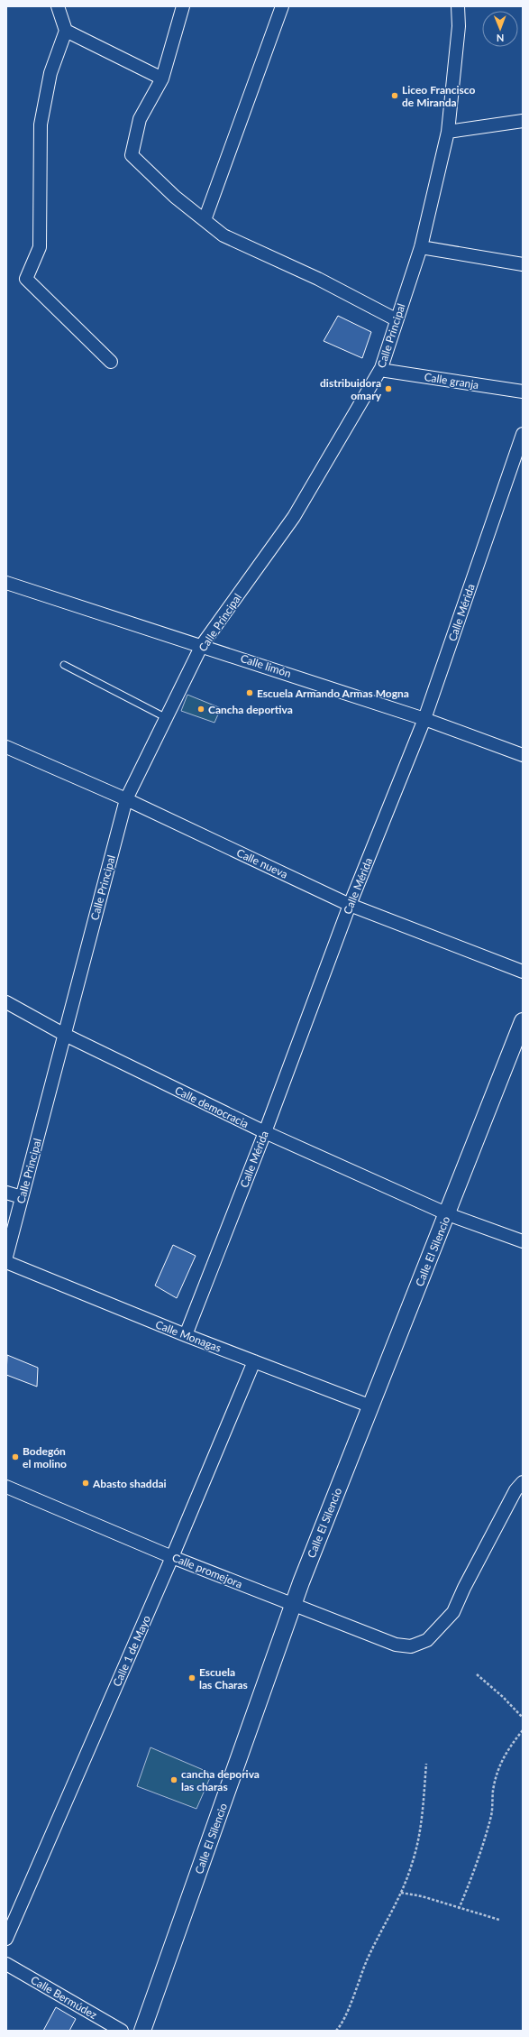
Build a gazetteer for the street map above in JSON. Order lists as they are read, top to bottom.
{
  "streets": {
    "street": [
      "Calle Principal",
      "Calle granja",
      "Calle Mérida",
      "Calle limón",
      "Calle nueva",
      "Calle democracia",
      "Calle El Silencio",
      "Calle Monagas",
      "Calle promejora",
      "Calle 1 de Mayo",
      "Calle Bermúdez"
    ]
  },
  "crossings": [
    ["Calle Principal", "Calle granja"],
    ["Calle Principal", "Calle limón"],
    ["Calle Principal", "Calle nueva"],
    ["Calle Principal", "Calle democracia"],
    ["Calle Mérida", "Calle limón"],
    ["Calle Mérida", "Calle nueva"],
    ["Calle Mérida", "Calle democracia"],
    ["Calle Mérida", "Calle Monagas"],
    ["Calle democracia", "Calle El Silencio"],
    ["Calle El Silencio", "Calle Monagas"],
    ["Calle El Silencio", "Calle promejora"],
    ["Calle Monagas", "Calle 1 de Mayo"],
    ["Calle promejora", "Calle 1 de Mayo"]
  ],
  "places": [
    "Liceo Francisco de Miranda",
    "distribuidora omary",
    "Escuela Armando Armas Mogna",
    "Cancha deportiva",
    "Bodegón el molino",
    "Abasto shaddai",
    "Escuela las Charas",
    "cancha deporiva las charas"
  ],
  "north": "bottom"
}
